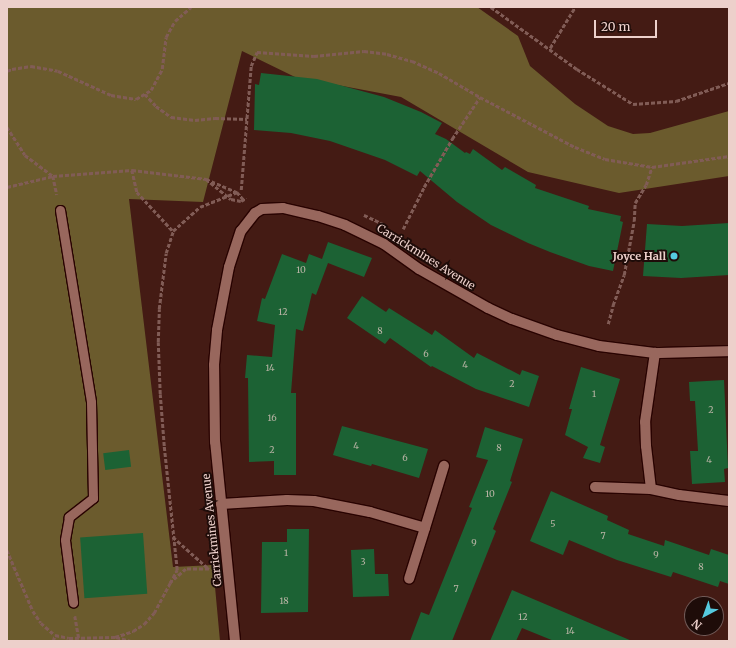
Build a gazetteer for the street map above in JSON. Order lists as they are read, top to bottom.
{
  "streets": {
    "street": ["Carrickmines Avenue"]
  },
  "places": ["Joyce Hall"],
  "house_numbers": [
    "10",
    "12",
    "8",
    "6",
    "4",
    "14",
    "2",
    "1",
    "2",
    "16",
    "4",
    "8",
    "2",
    "6",
    "4",
    "10",
    "5",
    "7",
    "9",
    "1",
    "9",
    "3",
    "8",
    "7",
    "18",
    "12",
    "14"
  ],
  "scale_bar": "20 m",
  "north": "bottom left"
}
